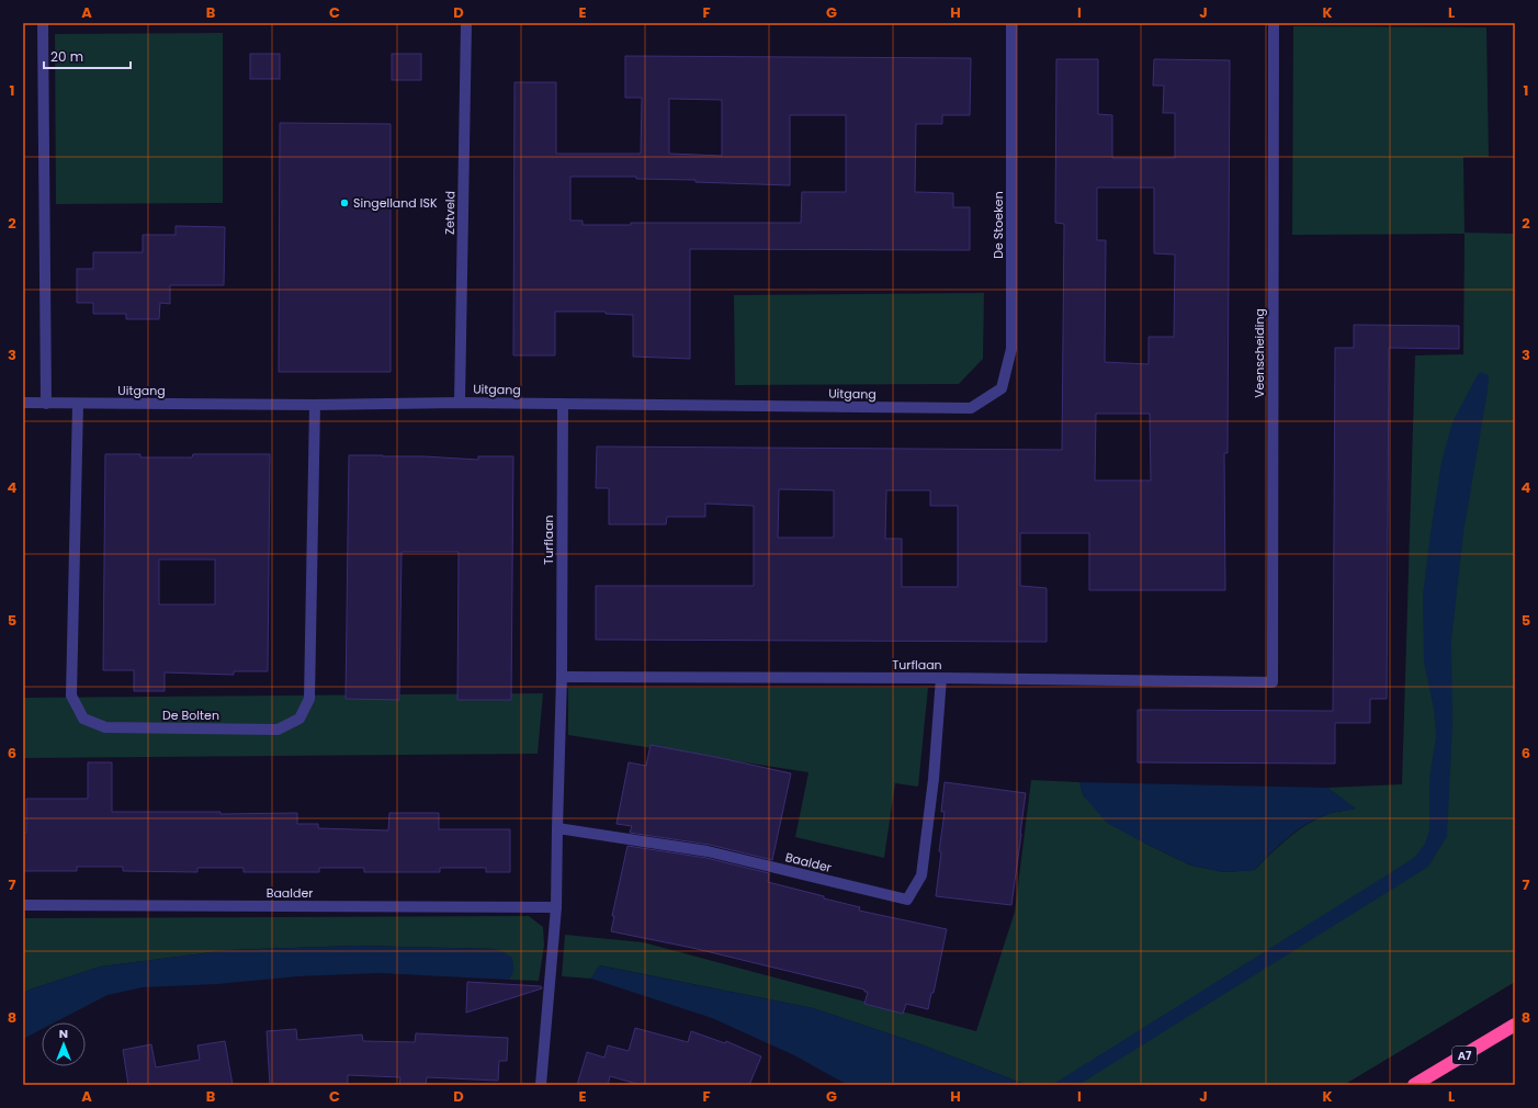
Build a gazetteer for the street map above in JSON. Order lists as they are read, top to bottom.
{
  "streets": {
    "highway": ["A7"],
    "street": [
      "Zetveld",
      "De Stoeken",
      "Veenscheiding",
      "Uitgang",
      "Turflaan",
      "De Bolten",
      "Baalder"
    ]
  },
  "crossings": [
    ["Zetveld", "Uitgang"],
    ["De Stoeken", "Uitgang"],
    ["Veenscheiding", "Turflaan"],
    ["Uitgang", "Turflaan"],
    ["Uitgang", "De Bolten"],
    ["Turflaan", "Baalder"]
  ],
  "places": ["Singelland ISK"],
  "scale_bar": "20 m",
  "north": "top",
  "grid": {
    "columns": [
      "A",
      "B",
      "C",
      "D",
      "E",
      "F",
      "G",
      "H",
      "I",
      "J",
      "K",
      "L"
    ],
    "rows": [
      "1",
      "2",
      "3",
      "4",
      "5",
      "6",
      "7",
      "8"
    ]
  }
}
